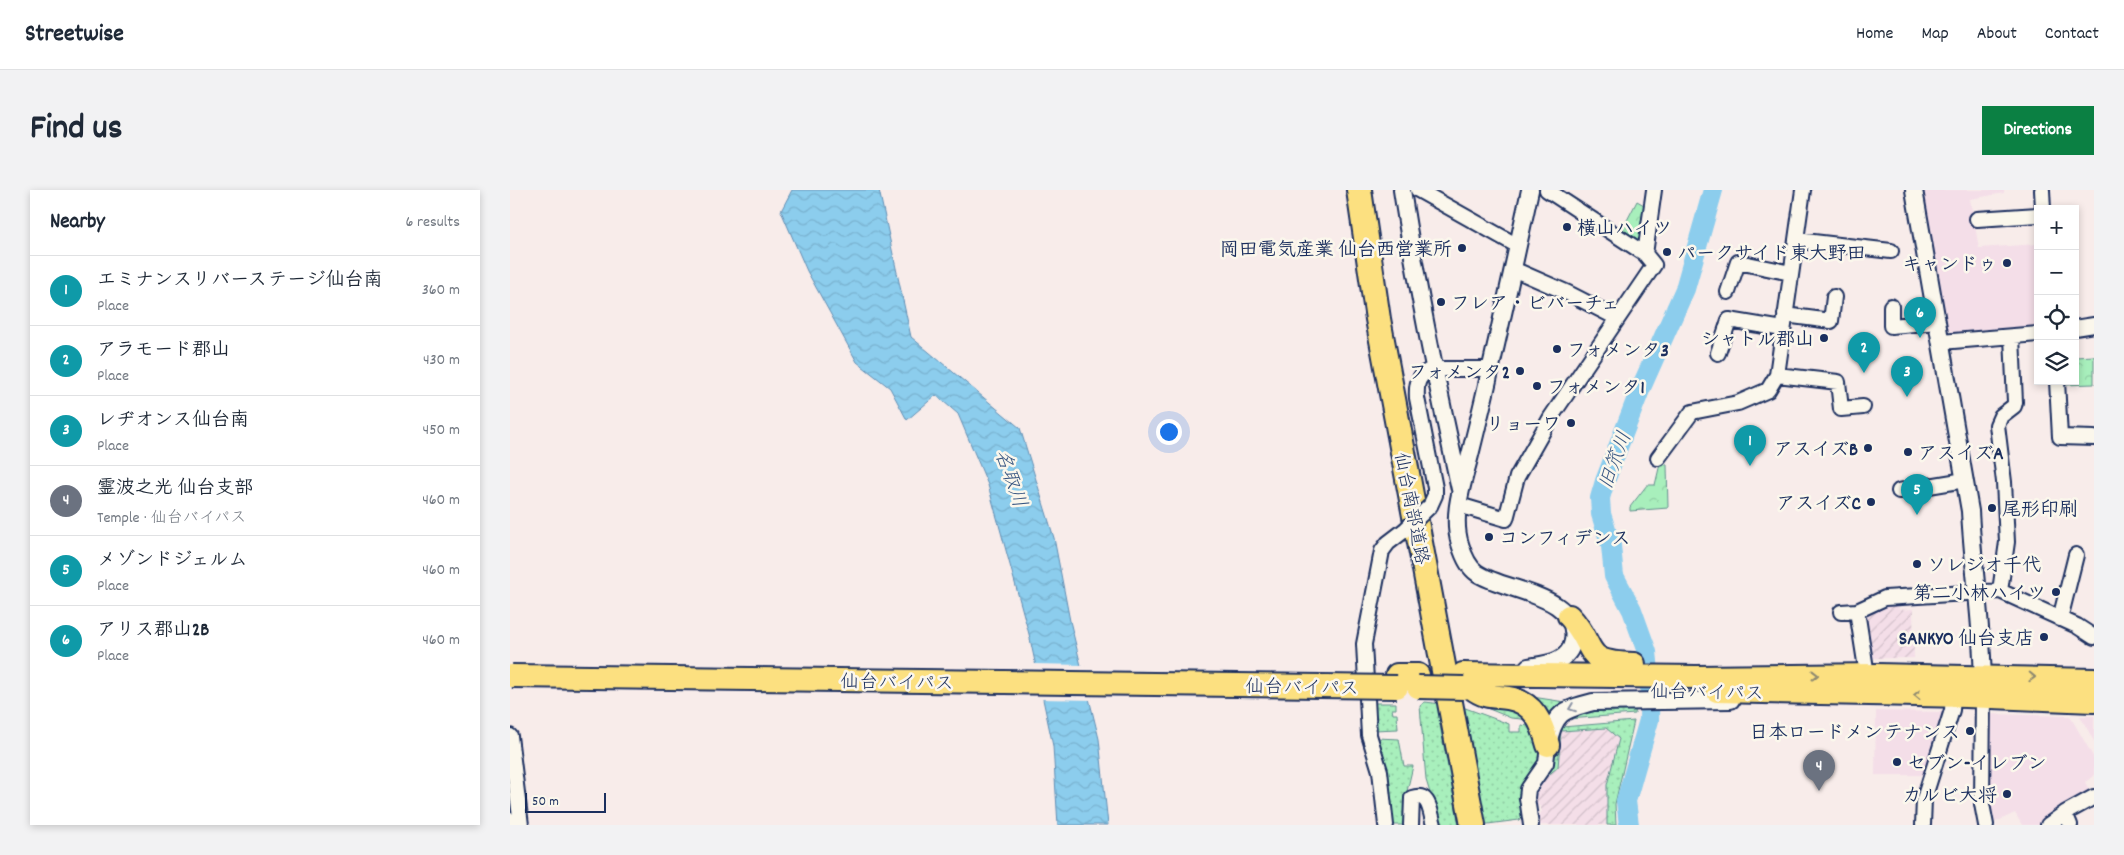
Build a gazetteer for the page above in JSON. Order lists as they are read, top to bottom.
{
  "streets": {
    "highway": ["仙台南部道路", "仙台バイパス"]
  },
  "water": ["旧笊川", "名取川"],
  "places": [
    "横山ハイツ",
    "岡田電気産業 仙台西営業所",
    "パークサイド東大野田",
    "キャンドゥ",
    "フレア・ビバーチェ",
    "シャトル郡山",
    "フォメンタ3",
    "フォメンタ2",
    "フォメンタ1",
    "リョーワ",
    "アスイズB",
    "アスイズA",
    "アスイズC",
    "尾形印刷",
    "コンフィデンス",
    "ソレジオ千代",
    "第二小林ハイツ",
    "SANKYO 仙台支店",
    "日本ロードメンテナンス",
    "セブン-イレブン",
    "カルビ大将"
  ],
  "scale_bar": "50 m",
  "page": {
    "header": "Streetwise",
    "nav": [
      "Home",
      "Map",
      "About",
      "Contact"
    ],
    "title": "Find us",
    "buttons": "Directions",
    "heading": ["Nearby", "6 results"],
    "map_buttons": ["+", "−"],
    "list": [
      {
        "mark": "1",
        "name": "エミナンスリバーステージ仙台南",
        "note": "Place",
        "value": "360 m"
      },
      {
        "mark": "2",
        "name": "アラモード郡山",
        "note": "Place",
        "value": "430 m"
      },
      {
        "mark": "3",
        "name": "レヂオンス仙台南",
        "note": "Place",
        "value": "450 m"
      },
      {
        "mark": "4",
        "name": "霊波之光 仙台支部",
        "note": "Temple · 仙台バイパス",
        "value": "460 m"
      },
      {
        "mark": "5",
        "name": "メゾンドジェルム",
        "note": "Place",
        "value": "460 m"
      },
      {
        "mark": "6",
        "name": "アリス郡山2B",
        "note": "Place",
        "value": "460 m"
      }
    ],
    "pins": [
      "6",
      "2",
      "3",
      "1",
      "5",
      "4"
    ],
    "scale": "50 m"
  }
}
